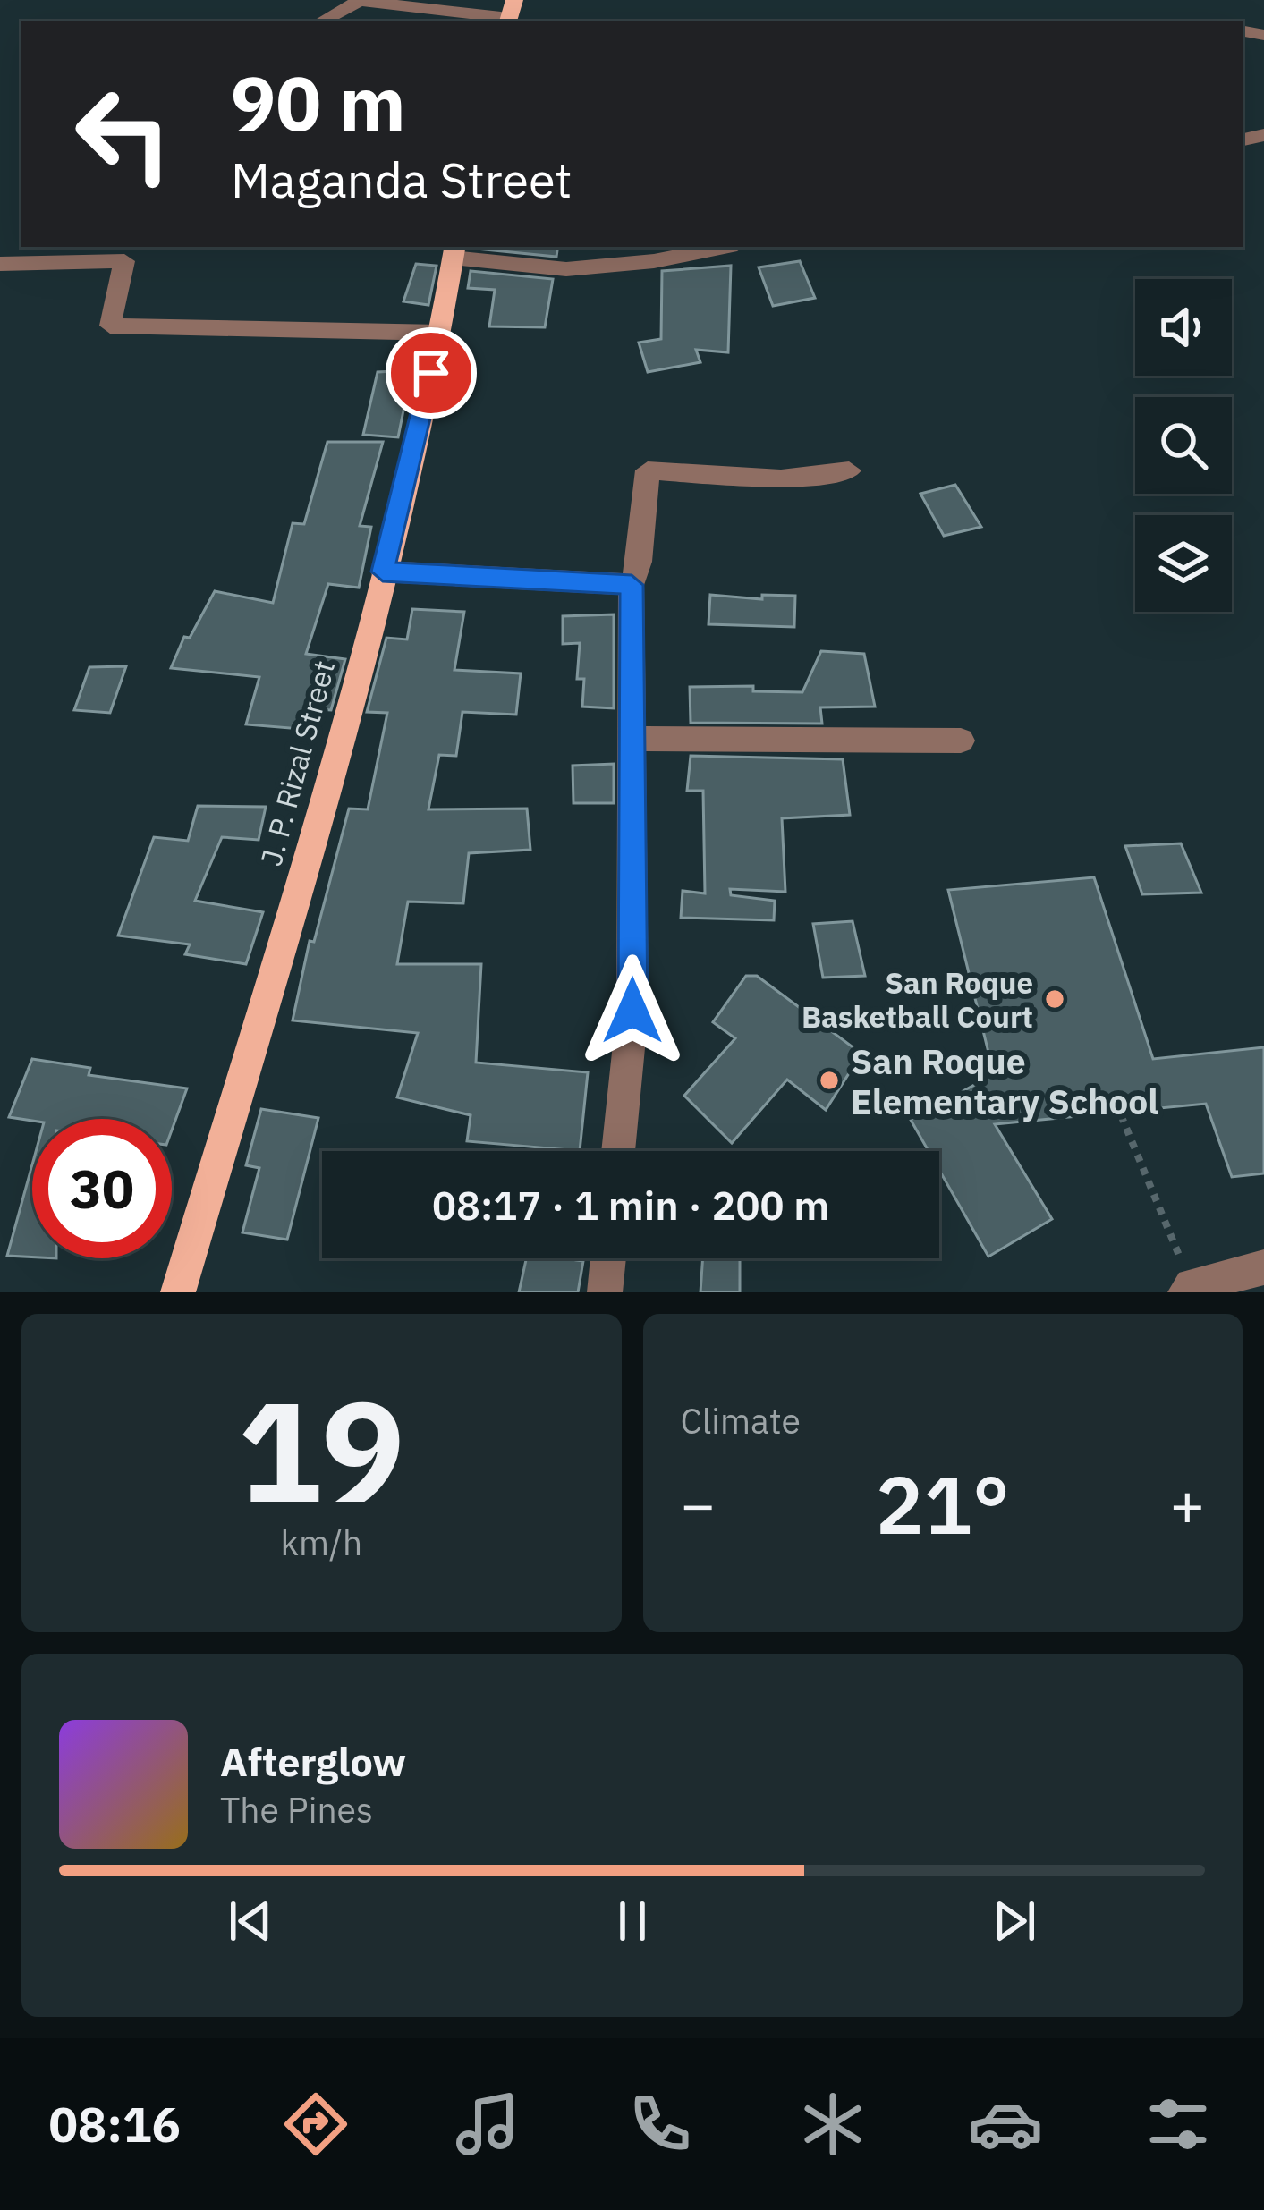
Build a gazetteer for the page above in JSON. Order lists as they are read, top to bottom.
{
  "streets": {
    "main road": ["J. P. Rizal Street"]
  },
  "places": ["San Roque Basketball Court", "San Roque Elementary School"],
  "page": {
    "turn": ["90 m", "Maganda Street"],
    "limit": "30",
    "trip": "08:17 · 1 min · 200 m",
    "tile": [
      ["19", "km/h"],
      "Climate"
    ],
    "heat": ["−", "21°", "+"],
    "song": ["Afterglow", "The Pines"],
    "tabs": "08:16"
  }
}
